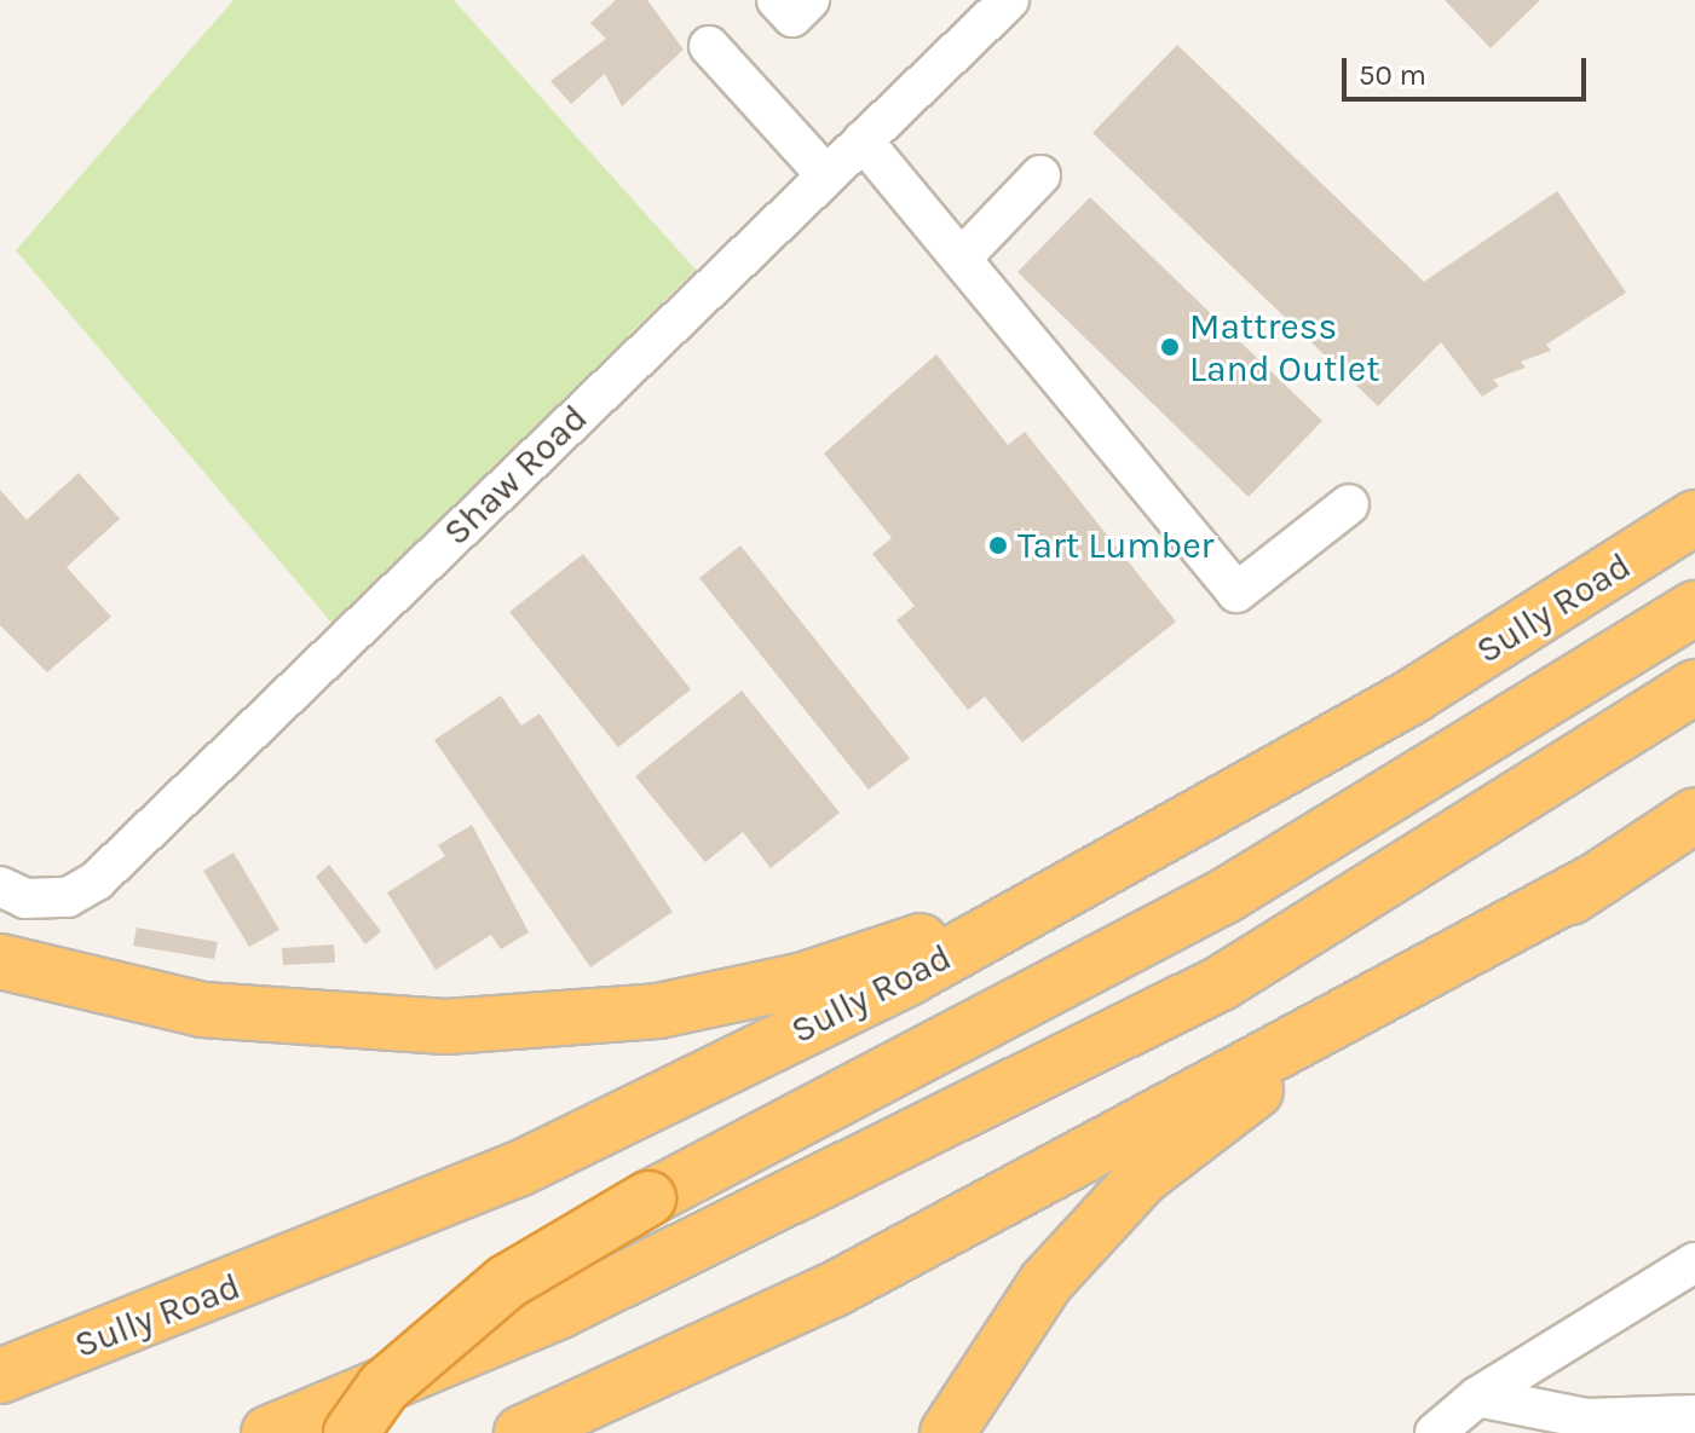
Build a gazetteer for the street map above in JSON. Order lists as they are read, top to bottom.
{
  "streets": {
    "highway": ["Sully Road"],
    "street": ["Shaw Road"]
  },
  "places": ["Mattress Land Outlet", "Tart Lumber"],
  "scale_bar": "50 m"
}
